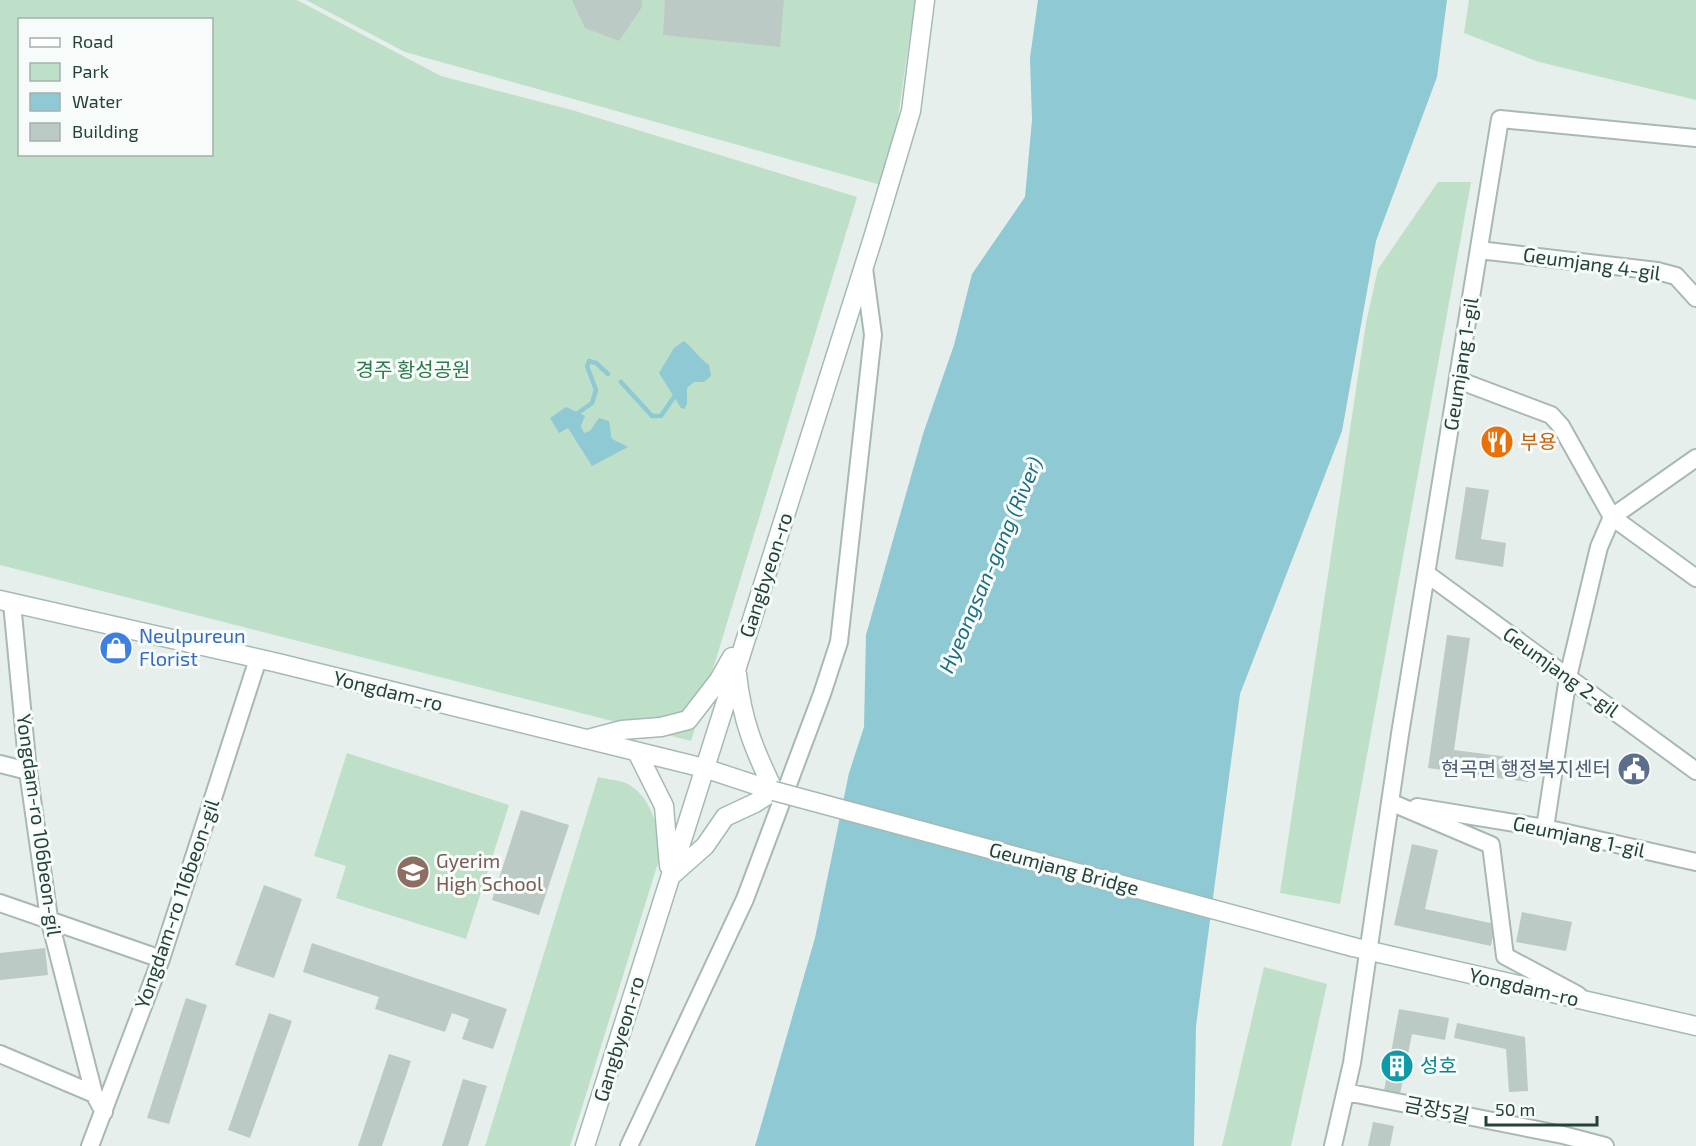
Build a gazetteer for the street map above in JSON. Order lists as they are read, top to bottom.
{
  "streets": {
    "main road": ["Gangbyeon-ro", "Yongdam-ro", "Geumjang Bridge"],
    "street": [
      "Geumjang 4-gil",
      "Geumjang 1-gil",
      "Geumjang 2-gil",
      "Yongdam-ro 106beon-gil",
      "Yongdam-ro 116beon-gil",
      "금장5길"
    ]
  },
  "crossings": [
    ["Geumjang 4-gil", "Geumjang 1-gil"],
    ["Geumjang 1-gil", "Geumjang 2-gil"],
    ["Geumjang 1-gil", "Yongdam-ro"],
    ["Geumjang 1-gil", "Geumjang Bridge"],
    ["Geumjang 1-gil", "금장5길"],
    ["Gangbyeon-ro", "Yongdam-ro"],
    ["Yongdam-ro", "Yongdam-ro 106beon-gil"],
    ["Yongdam-ro", "Geumjang Bridge"],
    ["Yongdam-ro", "Yongdam-ro 116beon-gil"],
    ["Yongdam-ro 106beon-gil", "Yongdam-ro 116beon-gil"]
  ],
  "water": ["Hyeongsan-gang (River)"],
  "parks": ["경주 황성공원"],
  "places": {
    "restaurant": ["부용"],
    "shop": ["Neulpureun Florist"],
    "public building": ["현곡면 행정복지센터"],
    "school or university": ["Gyerim High School"],
    "building": ["성호"]
  },
  "legend": [
    "Road",
    "Park",
    "Water",
    "Building"
  ],
  "scale_bar": "50 m"
}
